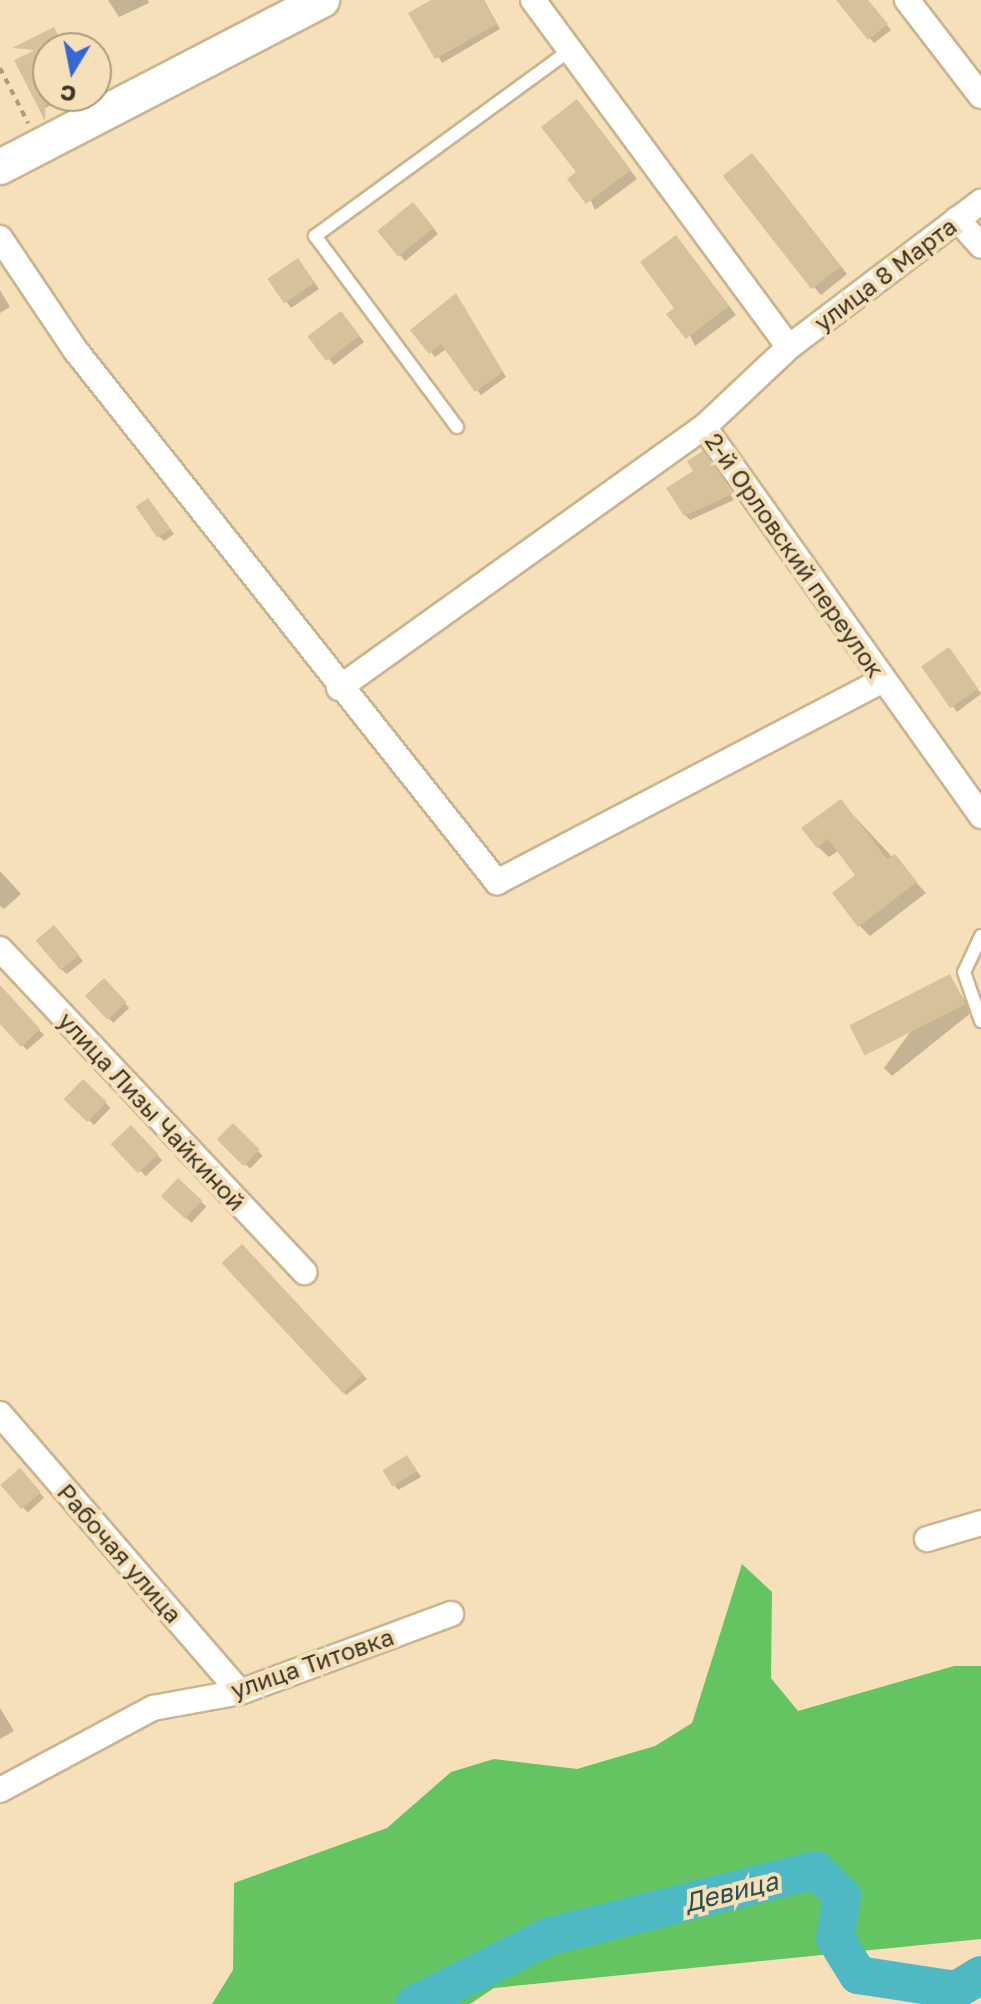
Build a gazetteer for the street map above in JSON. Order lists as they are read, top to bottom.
{
  "streets": {
    "street": [
      "улица 8 Марта",
      "2-й Орловский переулок",
      "улица Лизы Чайкиной",
      "Рабочая улица",
      "улица Титовка"
    ]
  },
  "crossings": [
    ["улица 8 Марта", "2-й Орловский переулок"],
    ["Рабочая улица", "улица Титовка"]
  ],
  "water": ["Девица"],
  "north": "bottom"
}
